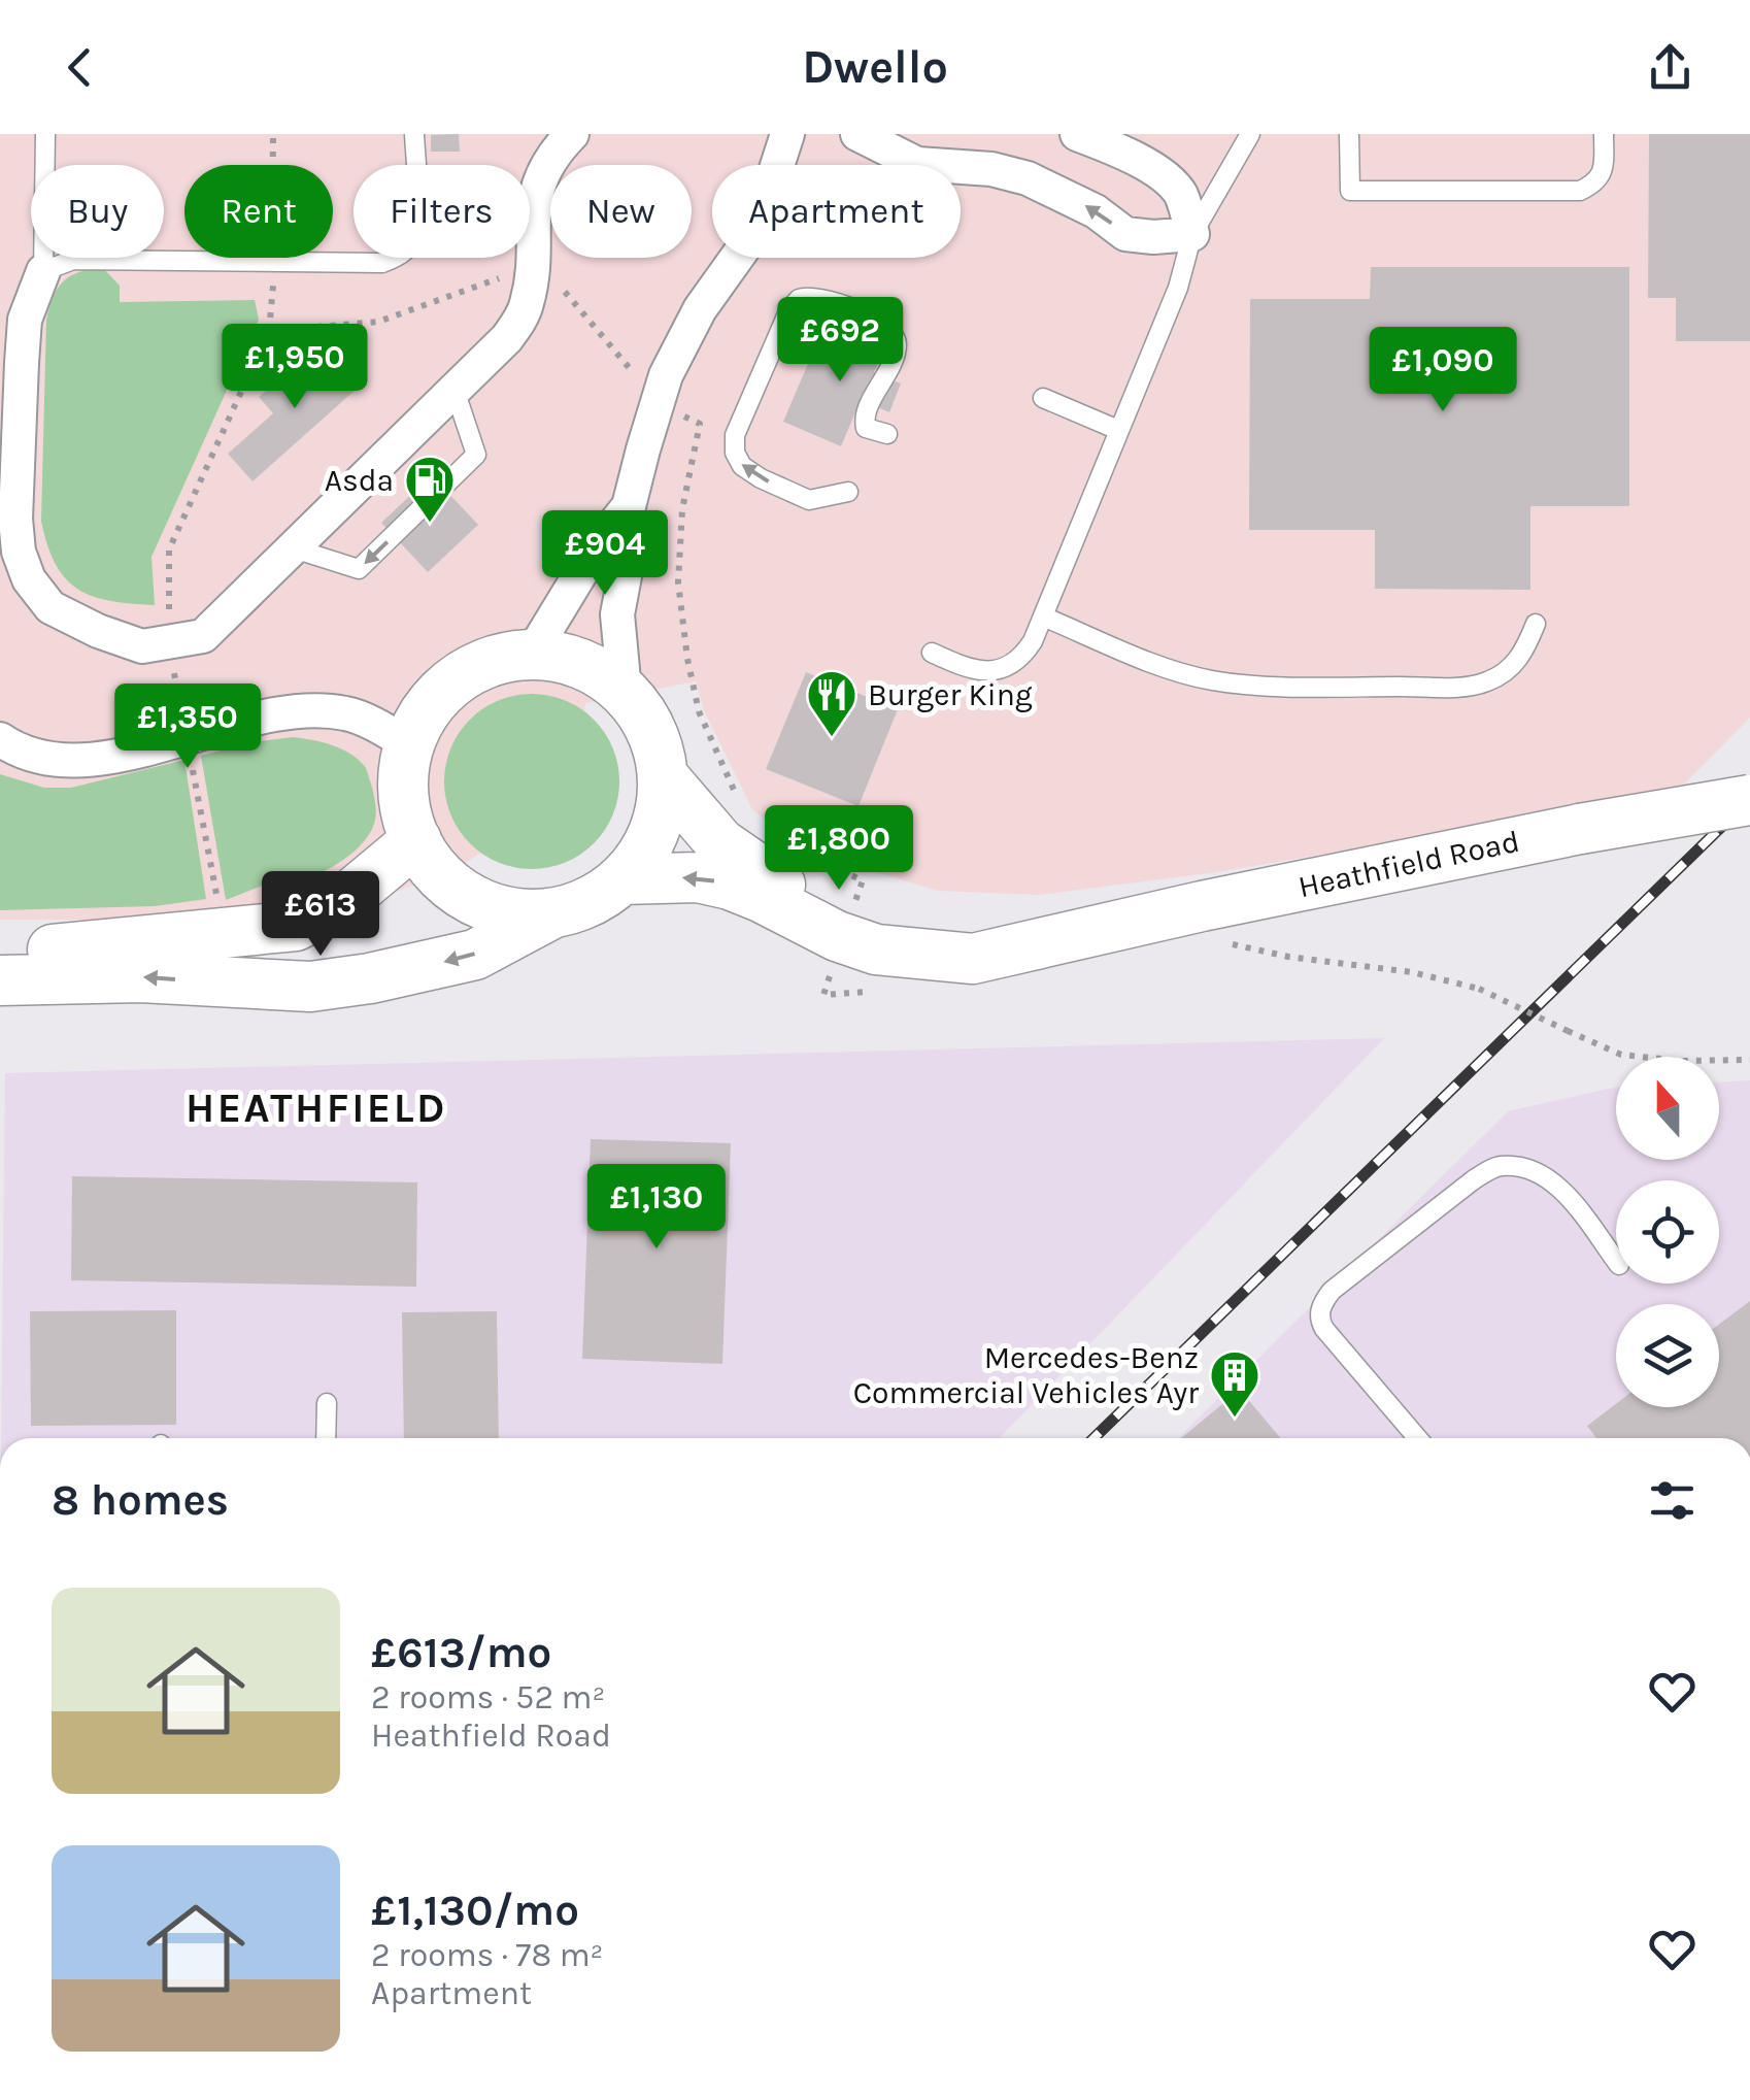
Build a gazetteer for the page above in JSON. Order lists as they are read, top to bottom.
{
  "streets": {
    "main road": ["Heathfield Road"]
  },
  "districts": ["HEATHFIELD"],
  "places": {
    "fuel station": ["Asda"],
    "restaurant": ["Burger King"],
    "building": ["Mercedes-Benz Commercial Vehicles Ayr"]
  },
  "north": "top",
  "page": {
    "header": "Dwello",
    "chip": [
      "Buy",
      "Rent",
      "Filters",
      "New",
      "Apartment"
    ],
    "price": [
      "£692",
      "£1,950",
      "£1,090",
      "£904",
      "£1,350",
      "£1,800",
      "£613",
      "£1,130"
    ],
    "heading": "8 homes",
    "list": [
      {
        "name": "£613/mo",
        "note": "2 rooms · 52 m² · Heathfield Road"
      },
      {
        "name": "£1,130/mo",
        "note": "2 rooms · 78 m² · Apartment"
      }
    ]
  }
}
